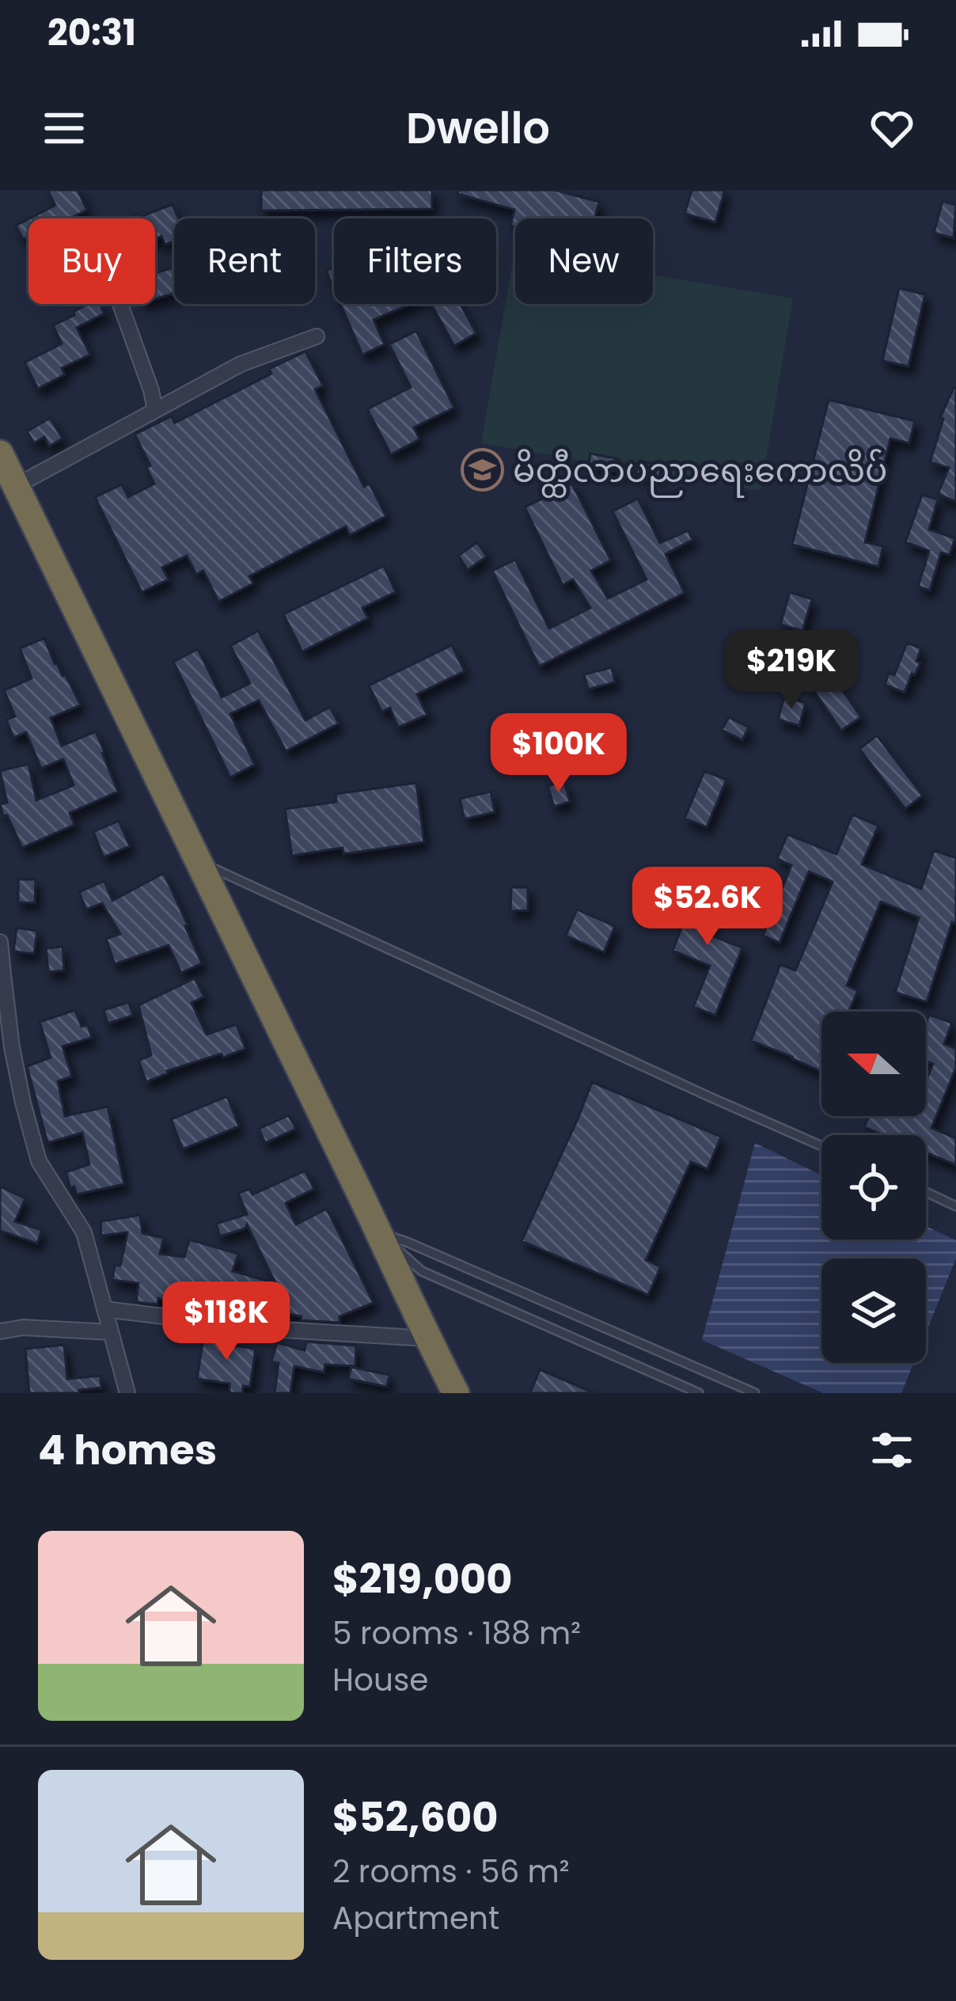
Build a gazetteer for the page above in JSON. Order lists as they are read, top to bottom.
{
  "places": {
    "school or university": ["မိတ္ထီလာပညာရေးကောလိပ်"]
  },
  "north": "left",
  "page": {
    "status": "20:31",
    "header": "Dwello",
    "chip": [
      "Buy",
      "Rent",
      "Filters",
      "New"
    ],
    "price": [
      "$219K",
      "$100K",
      "$52.6K",
      "$118K"
    ],
    "heading": "4 homes",
    "list": [
      {
        "name": "$219,000",
        "note": "5 rooms · 188 m² · House"
      },
      {
        "name": "$52,600",
        "note": "2 rooms · 56 m² · Apartment"
      }
    ]
  }
}
